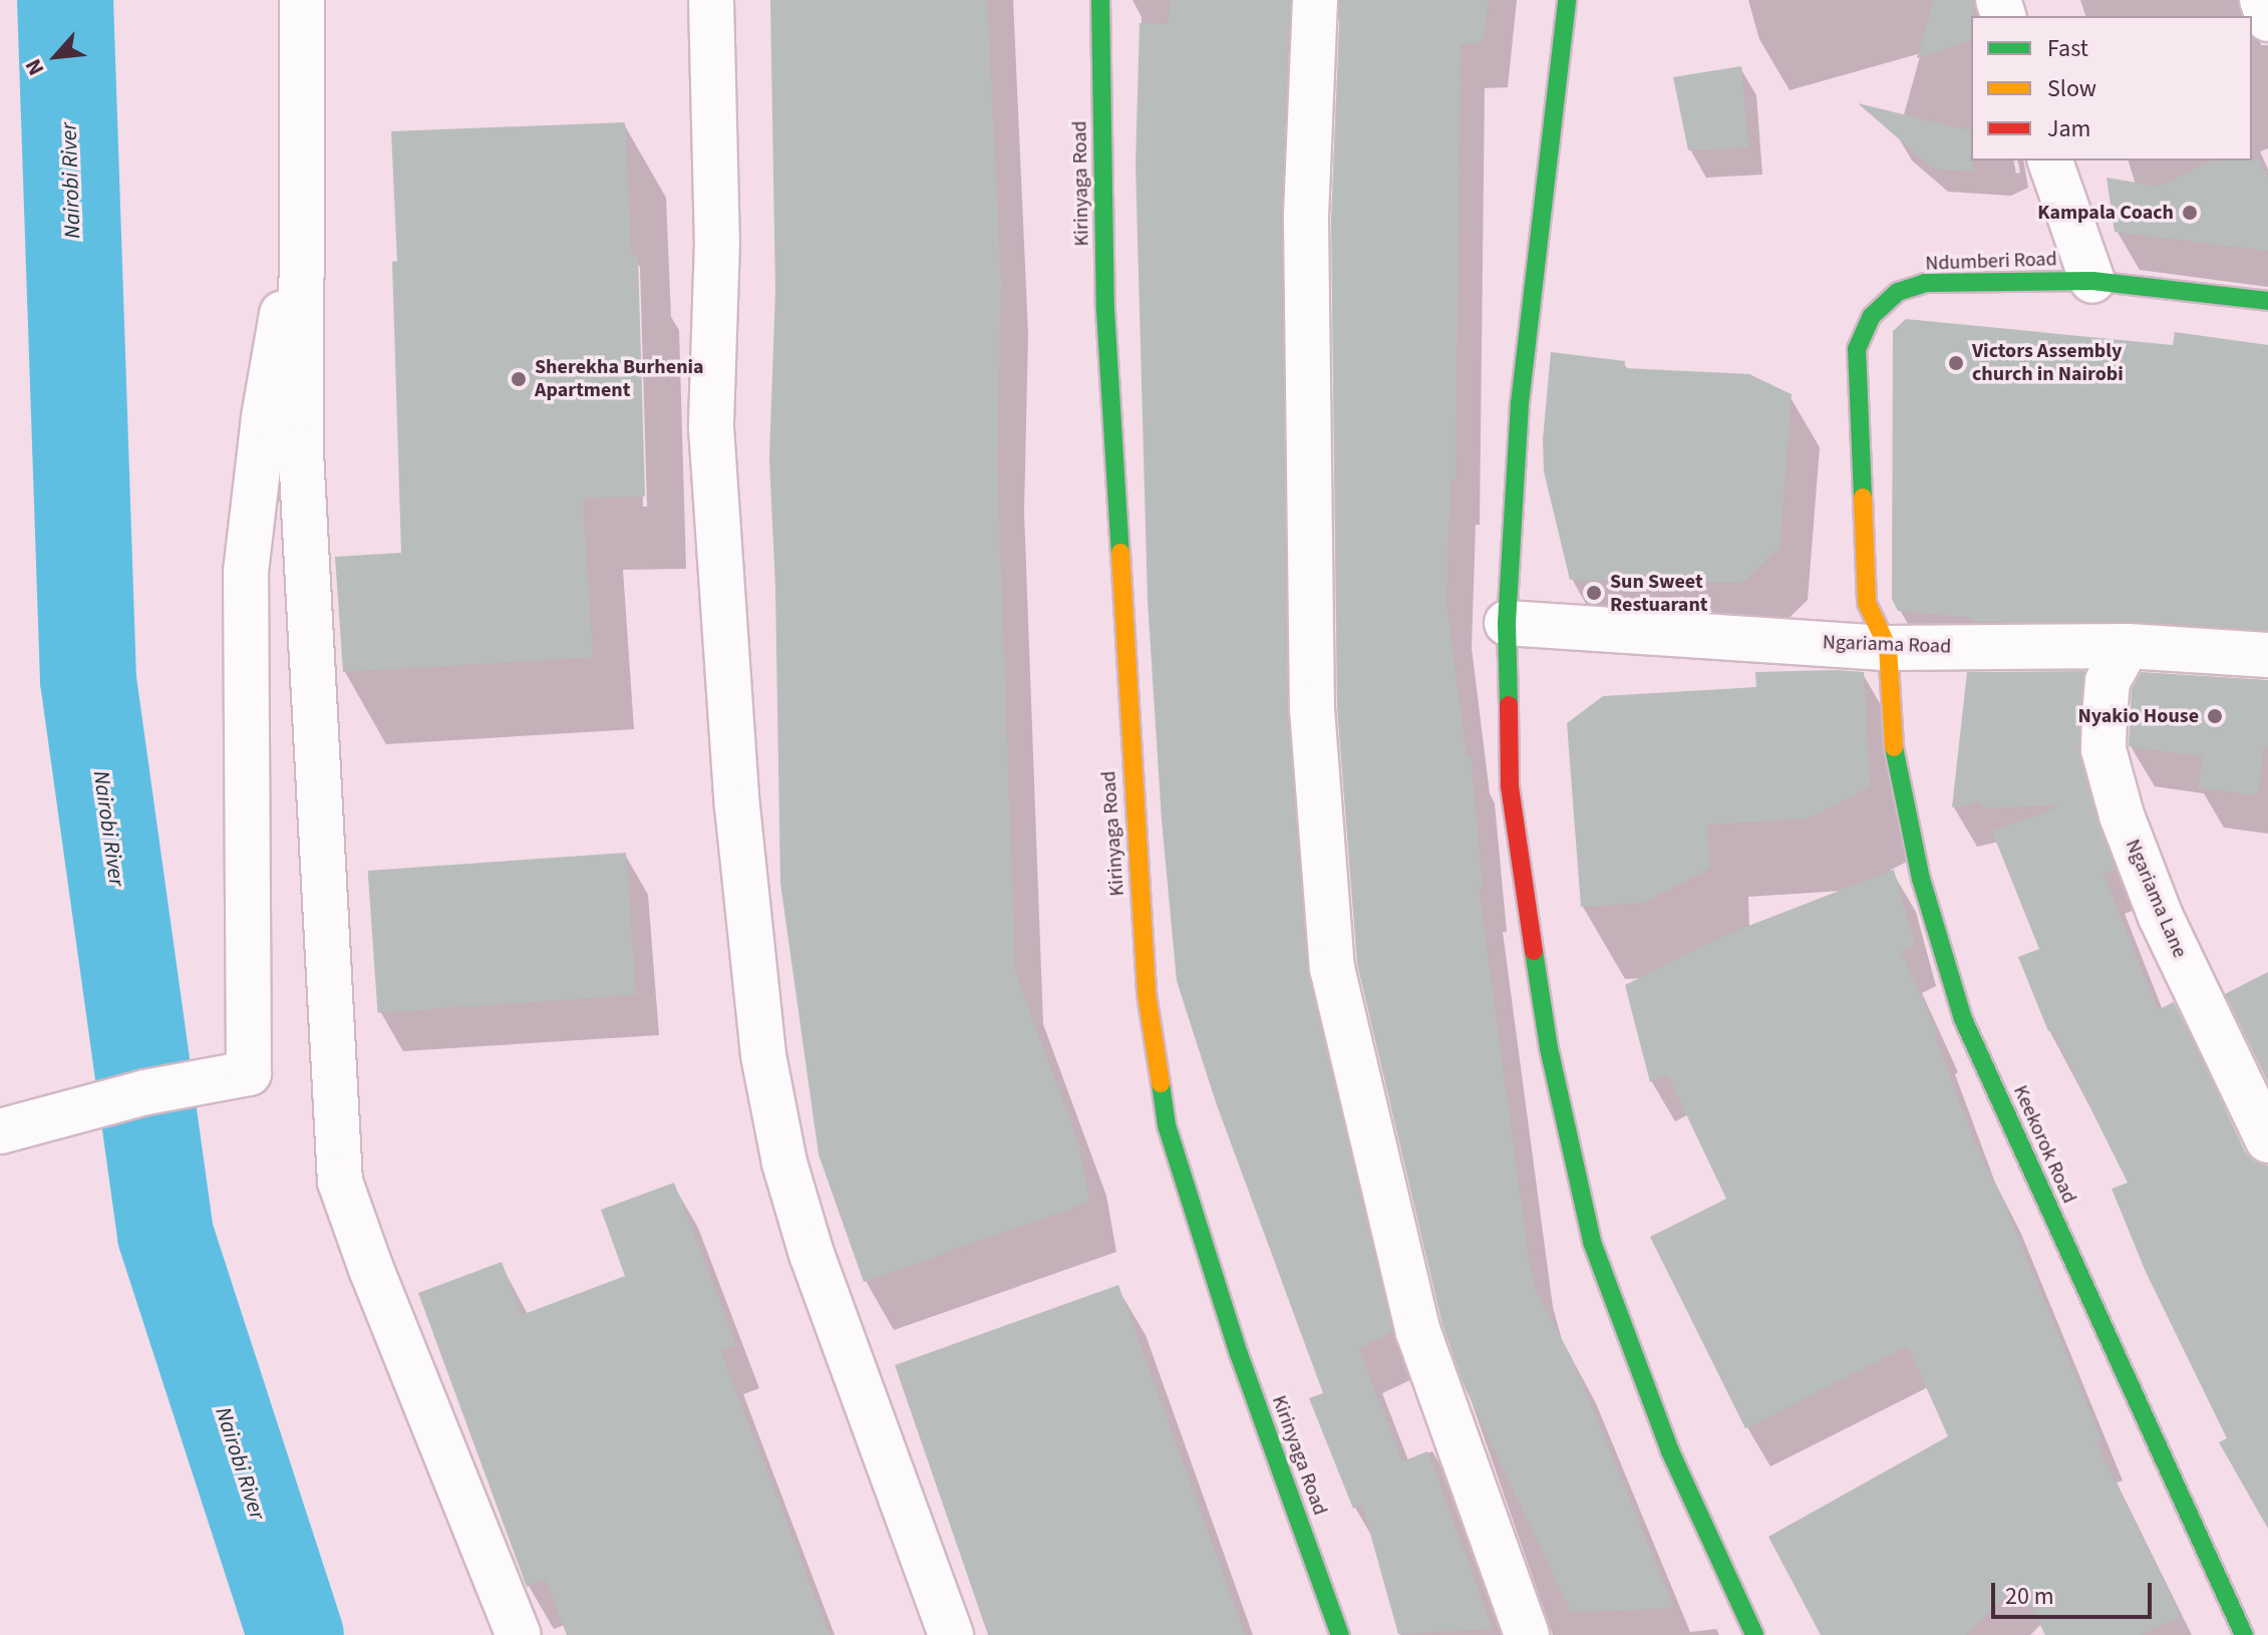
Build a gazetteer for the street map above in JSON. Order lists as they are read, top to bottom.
{
  "streets": {
    "street": [
      "Kirinyaga Road",
      "Ndumberi Road",
      "Ngariama Road",
      "Ngariama Lane",
      "Keekorok Road"
    ]
  },
  "crossings": [
    ["Ndumberi Road", "Ngariama Road"],
    ["Ndumberi Road", "Keekorok Road"],
    ["Ngariama Road", "Ngariama Lane"],
    ["Ngariama Road", "Keekorok Road"]
  ],
  "water": ["Nairobi River"],
  "places": [
    "Kampala Coach",
    "Victors Assembly church in Nairobi",
    "Sherekha Burhenia Apartment",
    "Sun Sweet Restuarant",
    "Nyakio House"
  ],
  "legend": ["Fast", "Slow", "Jam"],
  "scale_bar": "20 m",
  "north": "bottom left"
}
